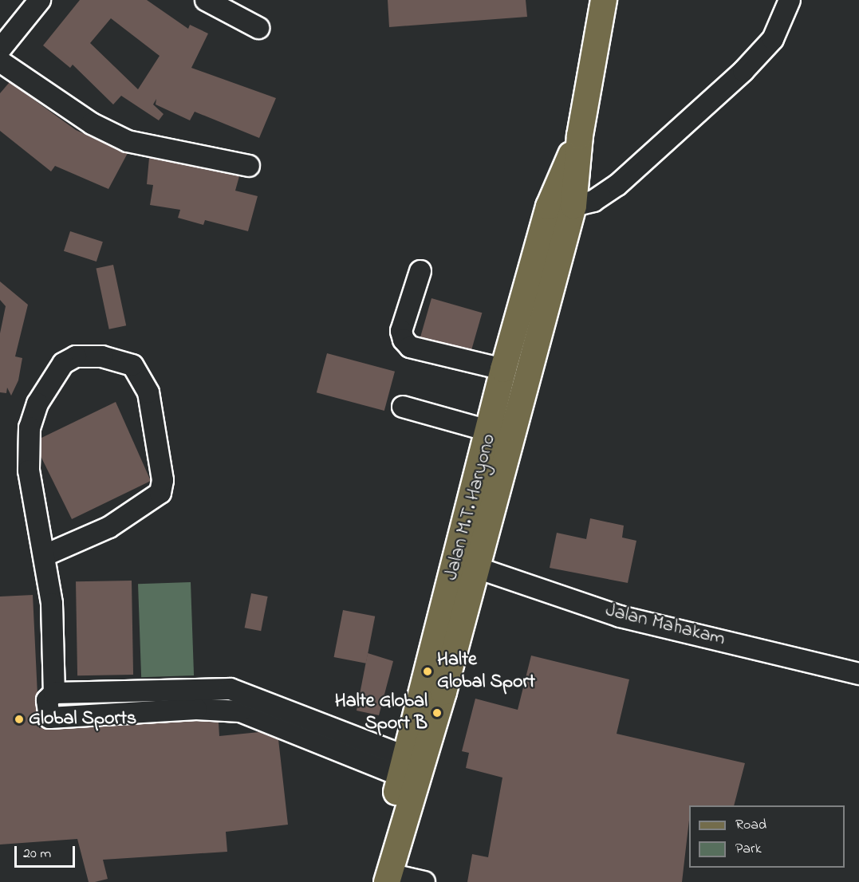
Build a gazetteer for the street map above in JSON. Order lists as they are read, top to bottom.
{
  "streets": {
    "main road": ["Jalan M.T. Haryono"],
    "street": ["Jalan Mahakam"]
  },
  "crossings": [
    ["Jalan M.T. Haryono", "Jalan Mahakam"]
  ],
  "places": ["Halte Global Sport", "Halte Global Sport B", "Global Sports"],
  "legend": ["Road", "Park"],
  "scale_bar": "20 m"
}
